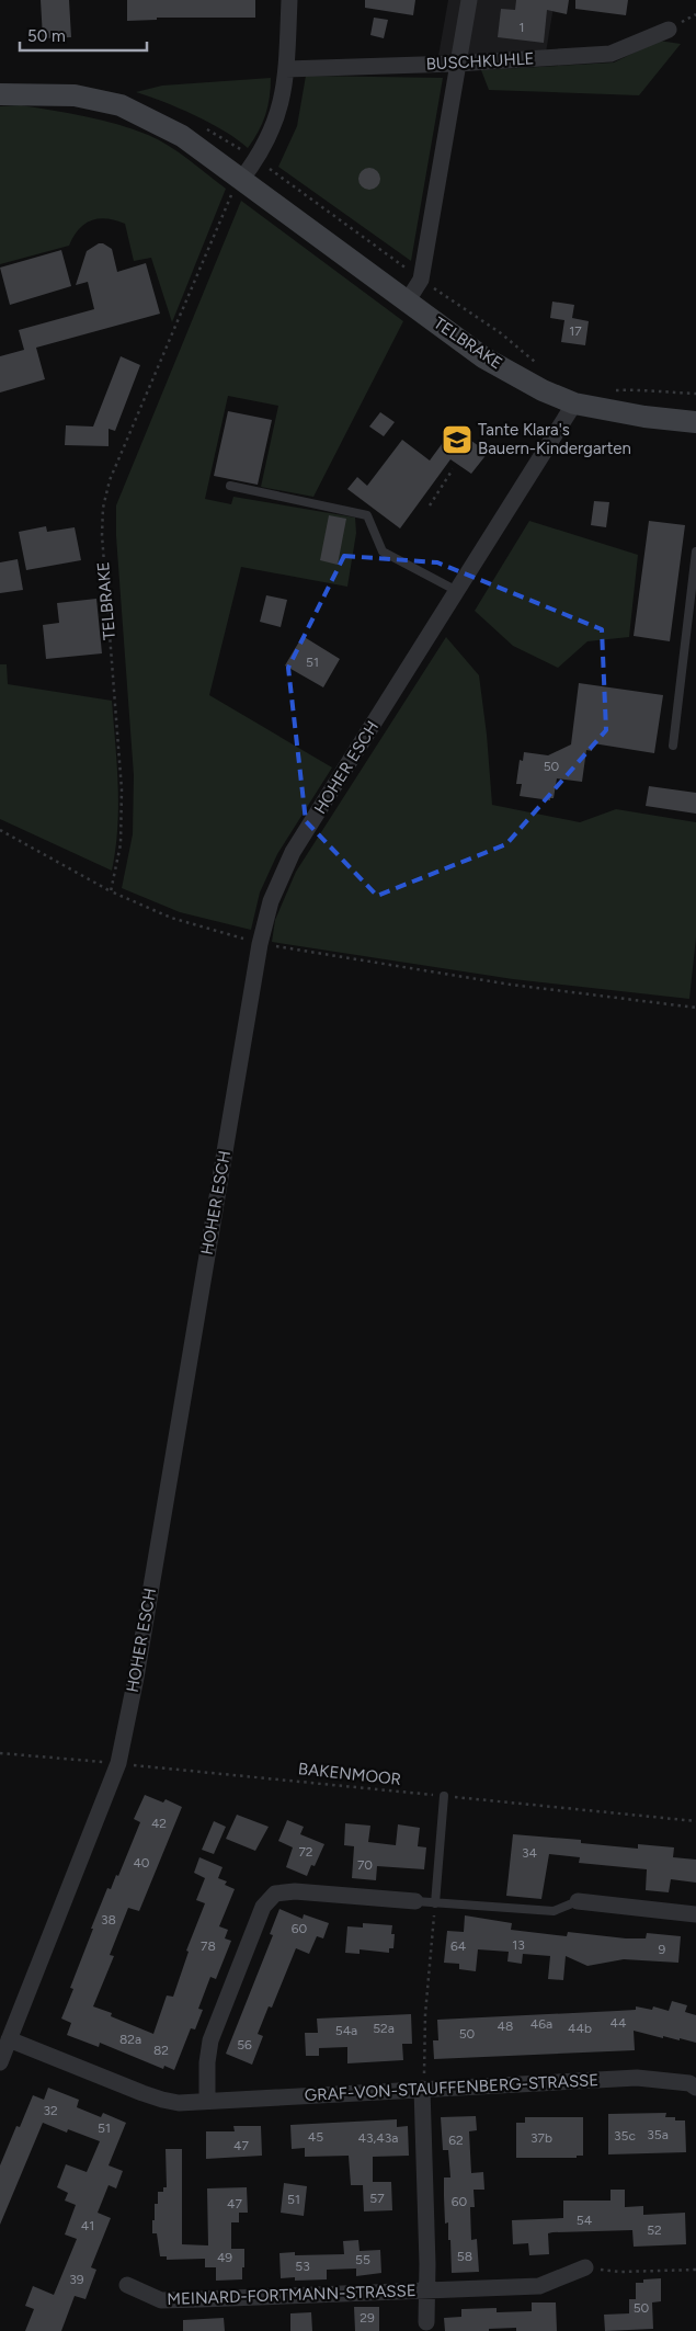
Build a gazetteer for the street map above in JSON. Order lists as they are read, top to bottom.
{
  "streets": {
    "street": [
      "BUSCHKUHLE",
      "TELBRAKE",
      "HOHER ESCH",
      "GRAF-VON-STAUFFENBERG-STRASSE",
      "MEINARD-FORTMANN-STRASSE"
    ],
    "path": ["BAKENMOOR"]
  },
  "crossings": [
    ["TELBRAKE", "HOHER ESCH"],
    ["HOHER ESCH", "BAKENMOOR"],
    ["HOHER ESCH", "GRAF-VON-STAUFFENBERG-STRASSE"],
    ["GRAF-VON-STAUFFENBERG-STRASSE", "MEINARD-FORTMANN-STRASSE"]
  ],
  "places": {
    "school or university": ["Tante Klara's Bauern-Kindergarten"]
  },
  "house_numbers": [
    "1",
    "17",
    "51",
    "50",
    "42",
    "72",
    "34",
    "40",
    "70",
    "38",
    "60",
    "13",
    "78",
    "64",
    "9",
    "44",
    "46a",
    "48",
    "52a",
    "44b",
    "54a",
    "50",
    "82a",
    "56",
    "82",
    "32",
    "51",
    "35a",
    "35c",
    "45",
    "43,43a",
    "37b",
    "62",
    "47",
    "57",
    "51",
    "60",
    "47",
    "54",
    "41",
    "52",
    "58",
    "49",
    "55",
    "53",
    "39",
    "50",
    "29"
  ],
  "scale_bar": "50 m"
}
